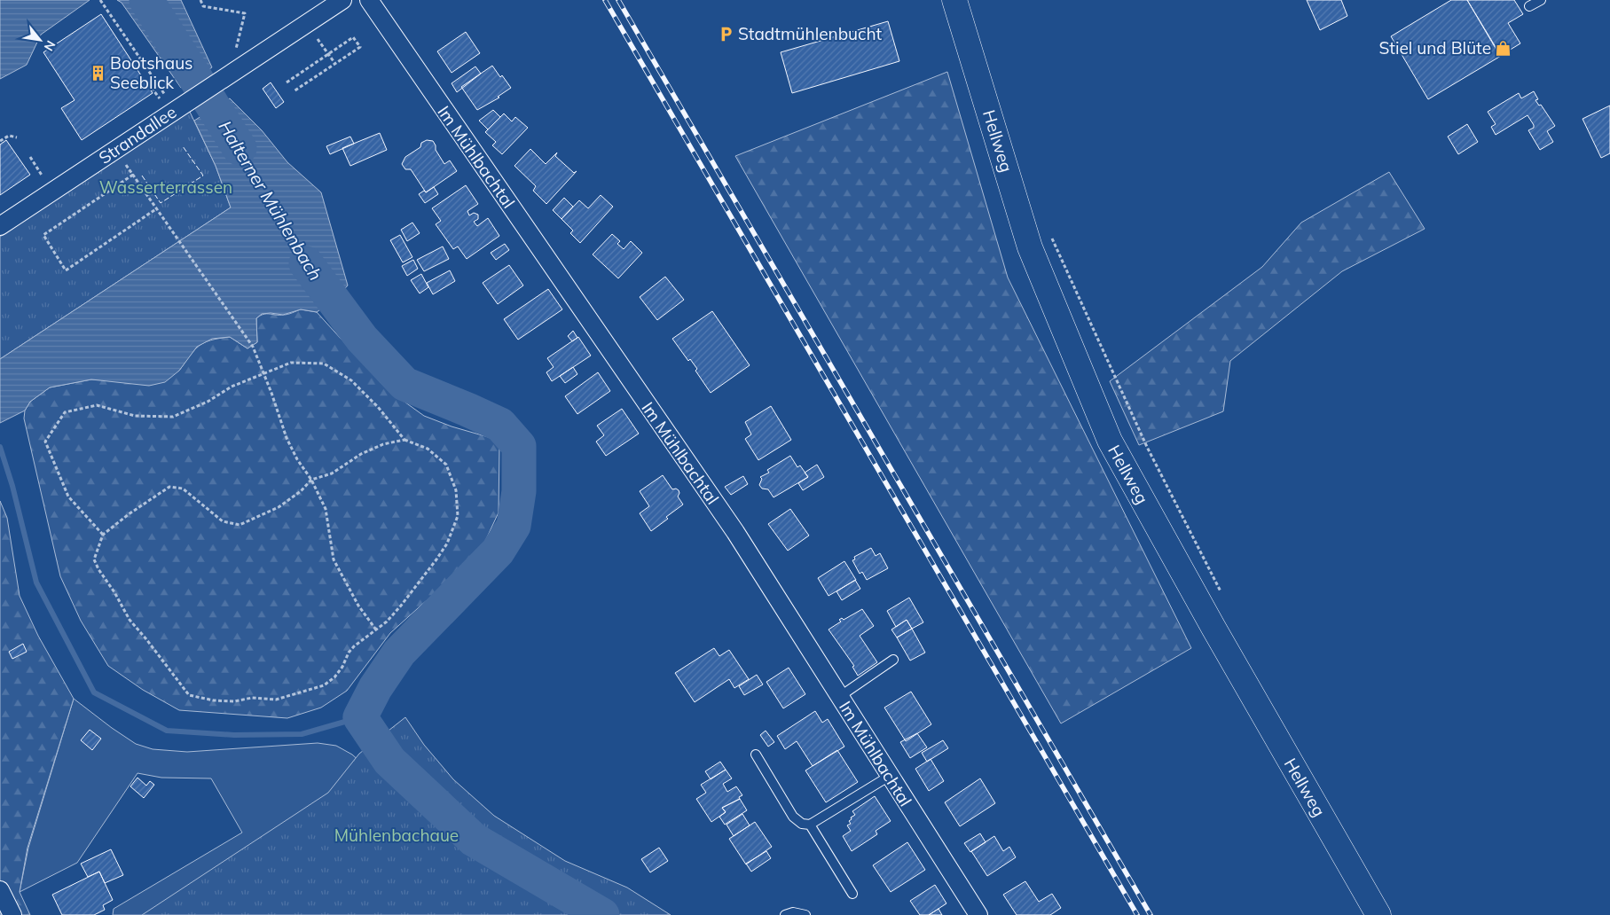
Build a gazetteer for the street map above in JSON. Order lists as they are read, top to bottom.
{
  "streets": {
    "street": ["Strandallee", "Hellweg", "Im Mühlbachtal"]
  },
  "water": ["Halterner Mühlenbach"],
  "parks": ["Wasserterrassen", "Mühlenbachaue"],
  "places": {
    "parking": ["Stadtmühlenbucht"],
    "shop": ["Stiel und Blüte"],
    "building": ["Bootshaus Seeblick"]
  },
  "north": "bottom right"
}
